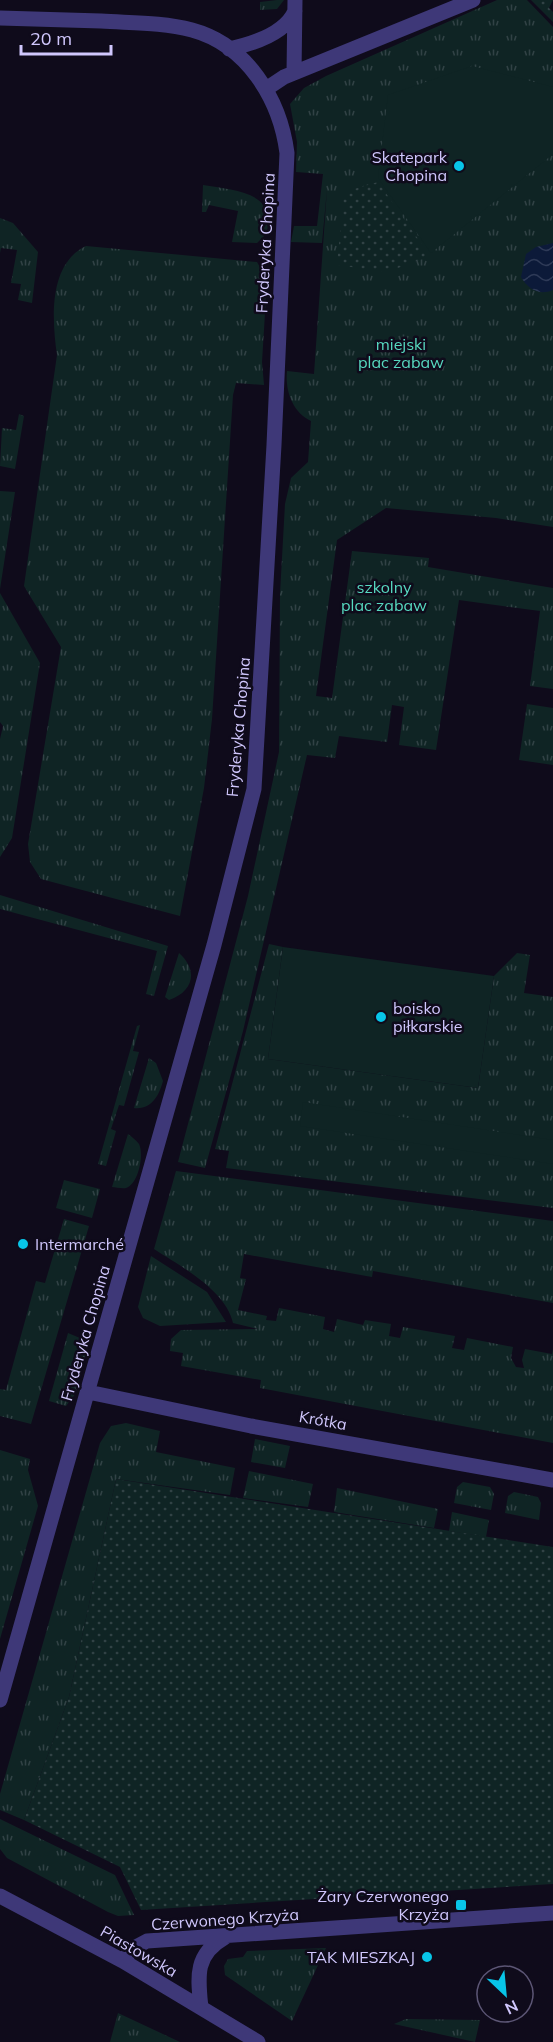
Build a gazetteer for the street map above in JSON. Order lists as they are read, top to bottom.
{
  "streets": {
    "street": [
      "Fryderyka Chopina",
      "Krótka",
      "Czerwonego Krzyża",
      "Piastowska"
    ]
  },
  "crossings": [
    ["Fryderyka Chopina", "Krótka"],
    ["Czerwonego Krzyża", "Piastowska"]
  ],
  "parks": ["miejski plac zabaw", "szkolny plac zabaw"],
  "places": {
    "other": [
      "Skatepark Chopina",
      "boisko piłkarskie",
      "Intermarché",
      "TAK MIESZKAJ"
    ],
    "transit": ["Żary Czerwonego Krzyża"]
  },
  "scale_bar": "20 m",
  "north": "bottom right"
}
